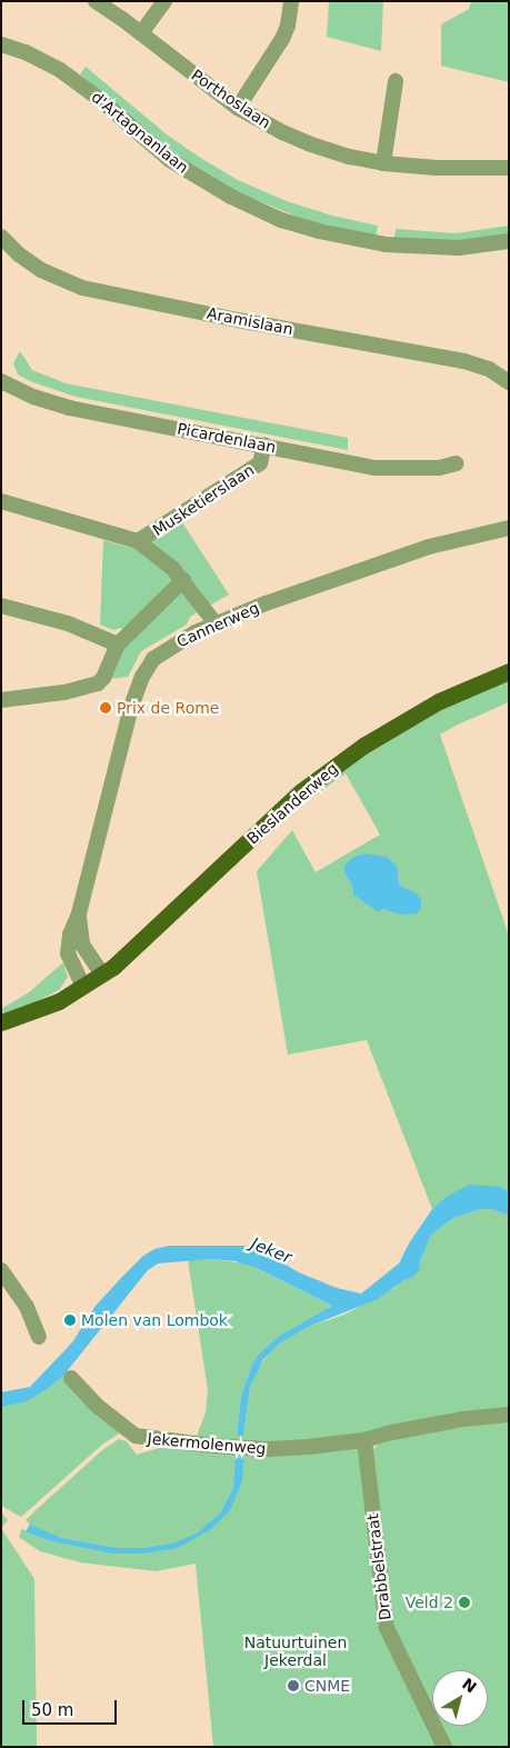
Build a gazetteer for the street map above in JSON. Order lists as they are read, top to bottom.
{
  "streets": {
    "main road": ["Bieslanderweg"],
    "street": [
      "Porthoslaan",
      "d'Artagnanlaan",
      "Aramislaan",
      "Picardenlaan",
      "Musketierslaan",
      "Cannerweg",
      "Jekermolenweg",
      "Drabbelstraat"
    ]
  },
  "crossings": [
    ["Picardenlaan", "Musketierslaan"],
    ["Cannerweg", "Bieslanderweg"],
    ["Jekermolenweg", "Drabbelstraat"]
  ],
  "water": ["Jeker"],
  "parks": ["Natuurtuinen Jekerdal"],
  "places": [
    "Prix de Rome",
    "Molen van Lombok",
    "Veld 2",
    "CNME"
  ],
  "scale_bar": "50 m",
  "north": "top right"
}
